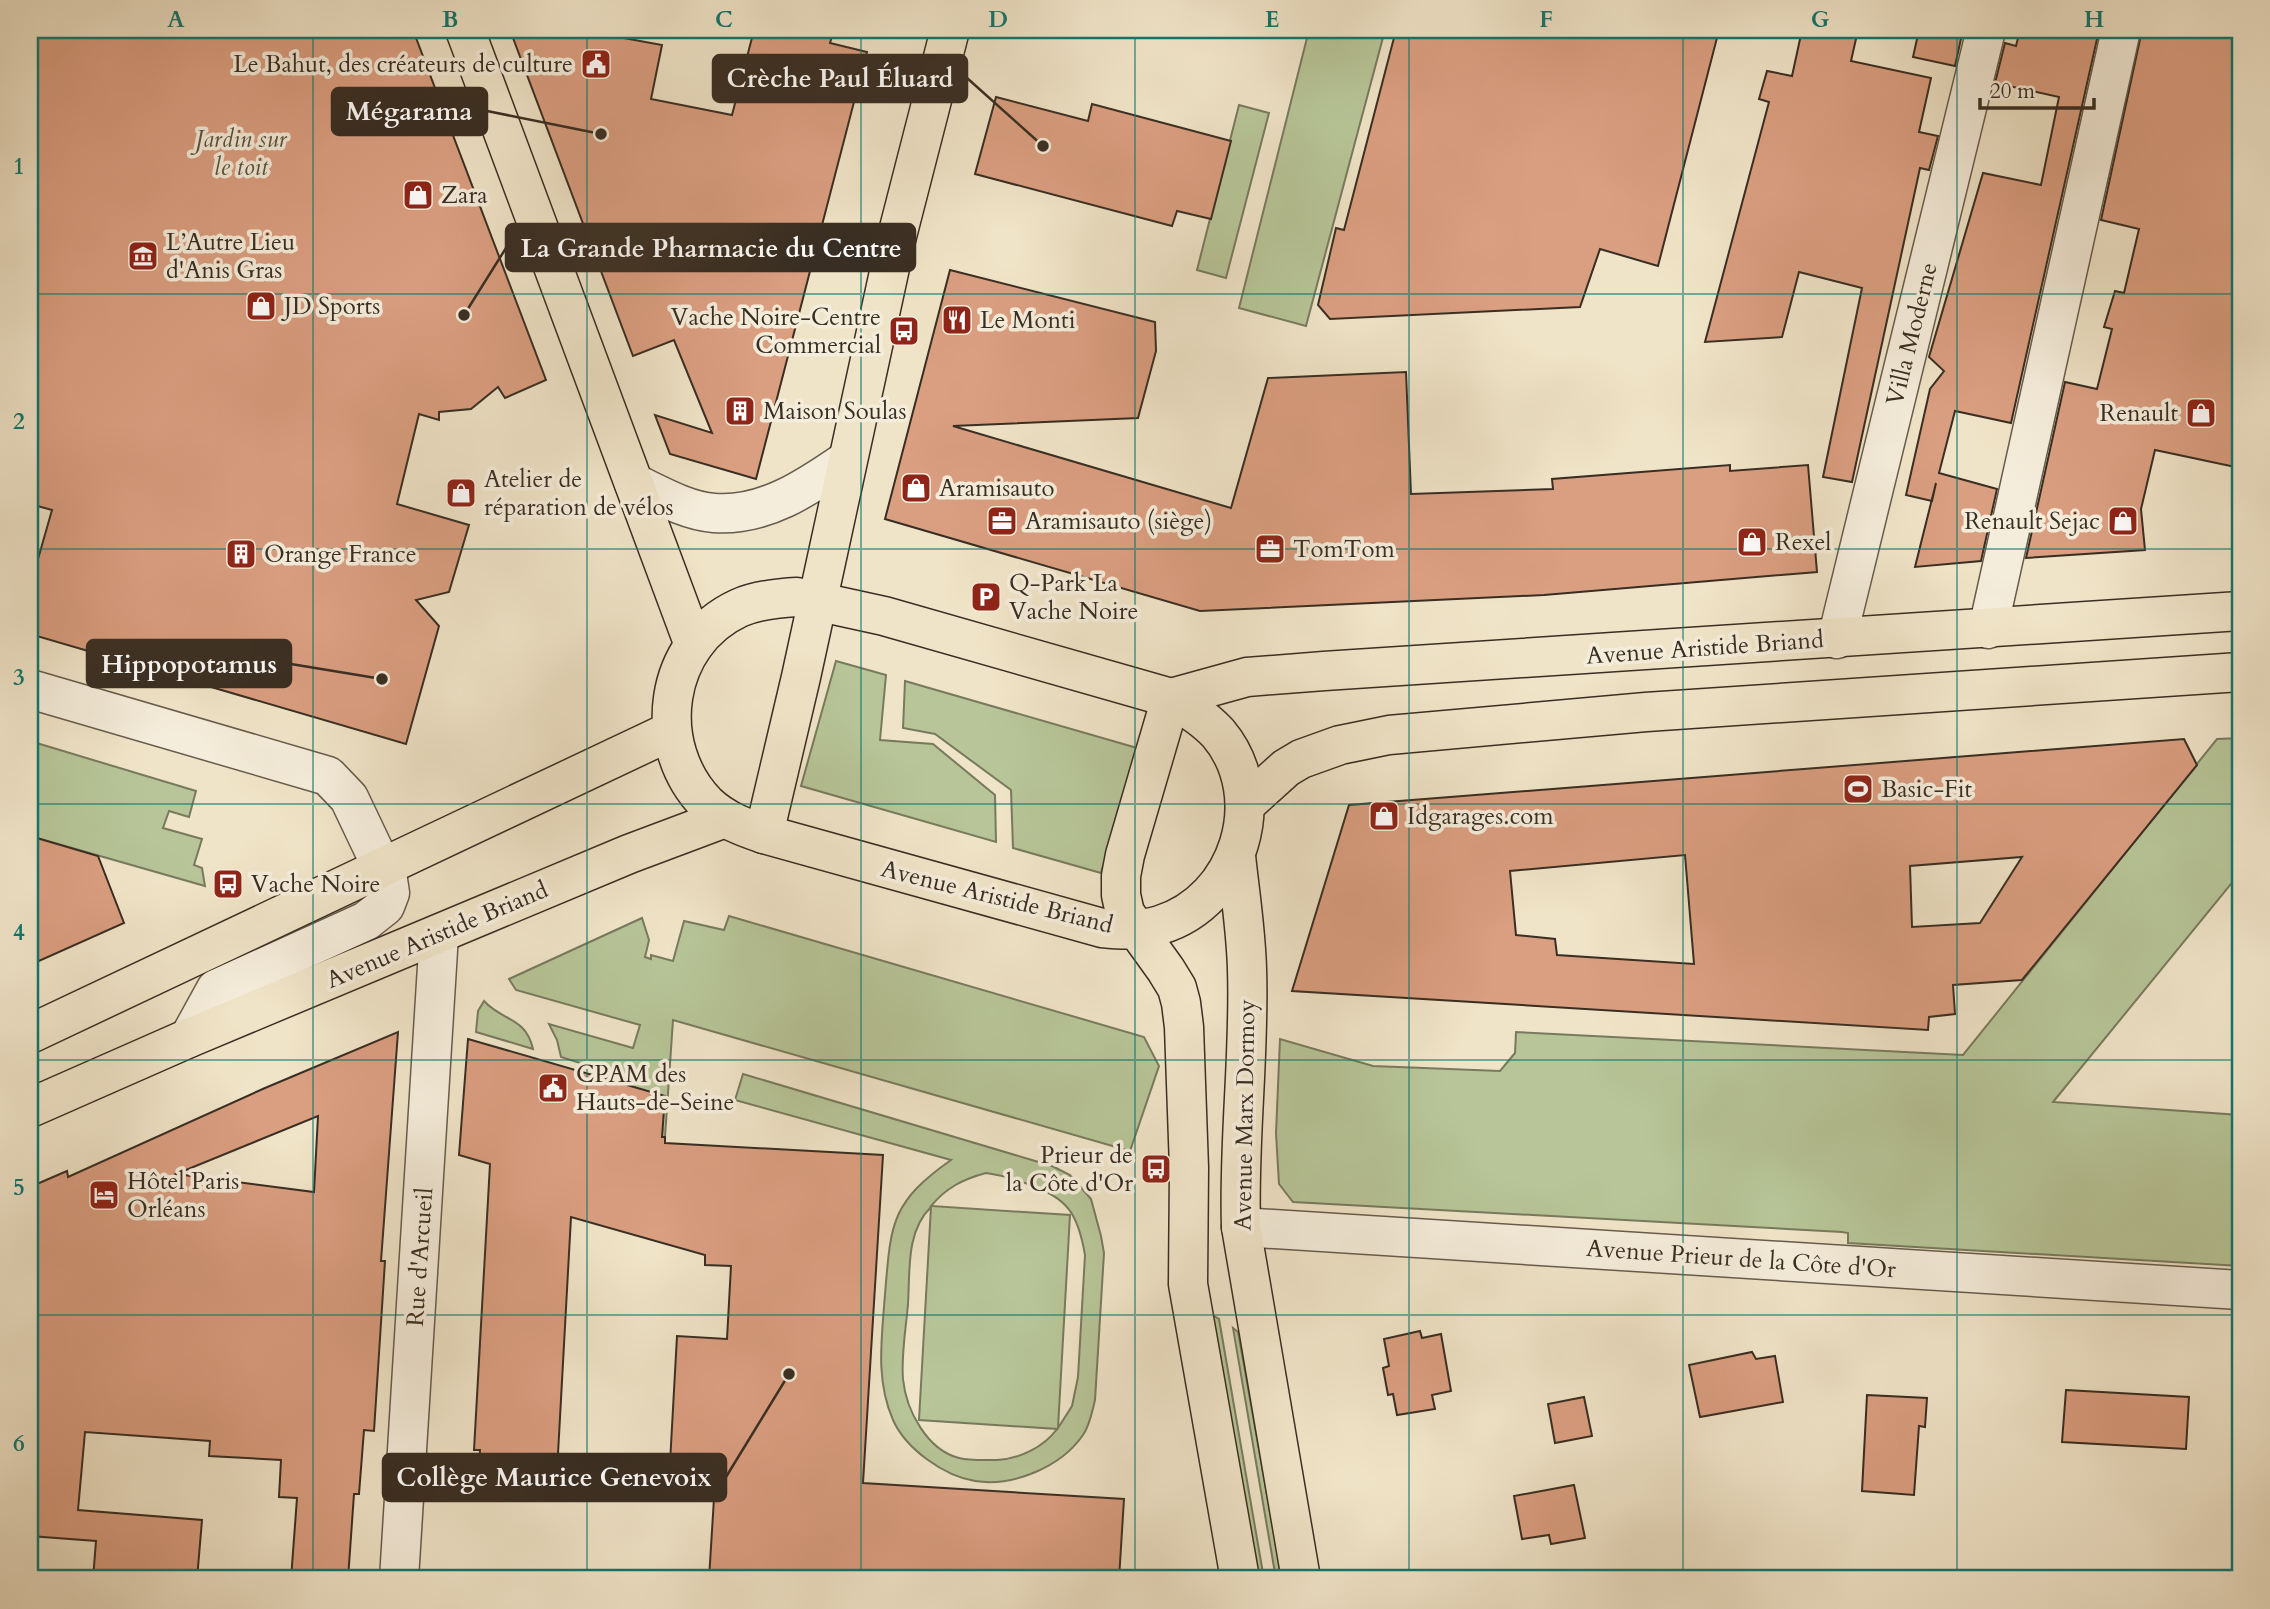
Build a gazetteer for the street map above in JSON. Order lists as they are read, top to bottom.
{
  "streets": {
    "main road": ["Avenue Aristide Briand", "Avenue Marx Dormoy"],
    "street": ["Villa Moderne", "Rue d'Arcueil", "Avenue Prieur de la Côte d'Or"]
  },
  "crossings": [
    ["Villa Moderne", "Avenue Aristide Briand"],
    ["Avenue Aristide Briand", "Avenue Marx Dormoy"],
    ["Avenue Aristide Briand", "Rue d'Arcueil"],
    ["Avenue Marx Dormoy", "Avenue Prieur de la Côte d'Or"]
  ],
  "parks": ["Jardin sur le toit"],
  "places": {
    "public building": ["Le Bahut, des créateurs de culture", "CPAM des Hauts-de-Seine"],
    "other": [
      "Mégarama",
      "Crèche Paul Éluard",
      "La Grande Pharmacie du Centre",
      "Hippopotamus",
      "Collège Maurice Genevoix"
    ],
    "shop": [
      "Zara",
      "JD Sports",
      "Renault",
      "Aramisauto",
      "Atelier de réparation de vélos",
      "Renault Sejac",
      "Rexel",
      "Idgarages.com"
    ],
    "museum": ["L’Autre Lieu d'Anis Gras"],
    "restaurant": ["Le Monti"],
    "bus stop": ["Vache Noire-Centre Commercial", "Vache Noire", "Prieur de la Côte d'Or"],
    "building": ["Maison Soulas", "Orange France"],
    "office": ["Aramisauto (siège)", "TomTom"],
    "parking": ["Q-Park La Vache Noire"],
    "sports": ["Basic-Fit"],
    "hotel": ["Hôtel Paris Orléans"]
  },
  "scale_bar": "20 m",
  "grid": {
    "columns": [
      "A",
      "B",
      "C",
      "D",
      "E",
      "F",
      "G",
      "H"
    ],
    "rows": [
      "1",
      "2",
      "3",
      "4",
      "5",
      "6"
    ]
  }
}
